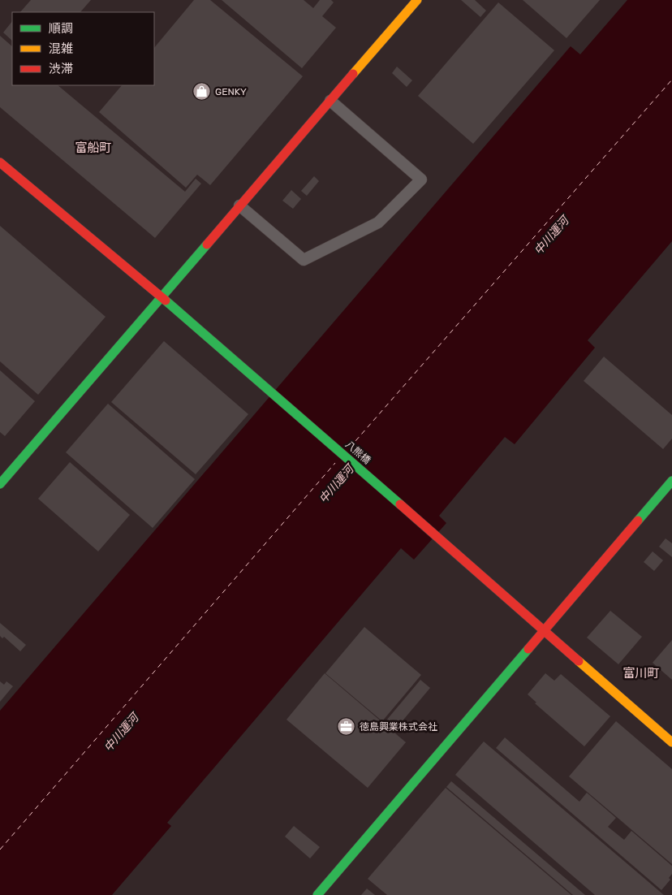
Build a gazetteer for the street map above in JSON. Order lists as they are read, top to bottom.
{
  "streets": {
    "street": ["八熊橋"]
  },
  "districts": ["富船町", "富川町"],
  "water": ["中川運河"],
  "places": {
    "shop": ["GENKY"],
    "office": ["徳島興業株式会社"]
  },
  "legend": ["順調", "混雑", "渋滞"]
}
